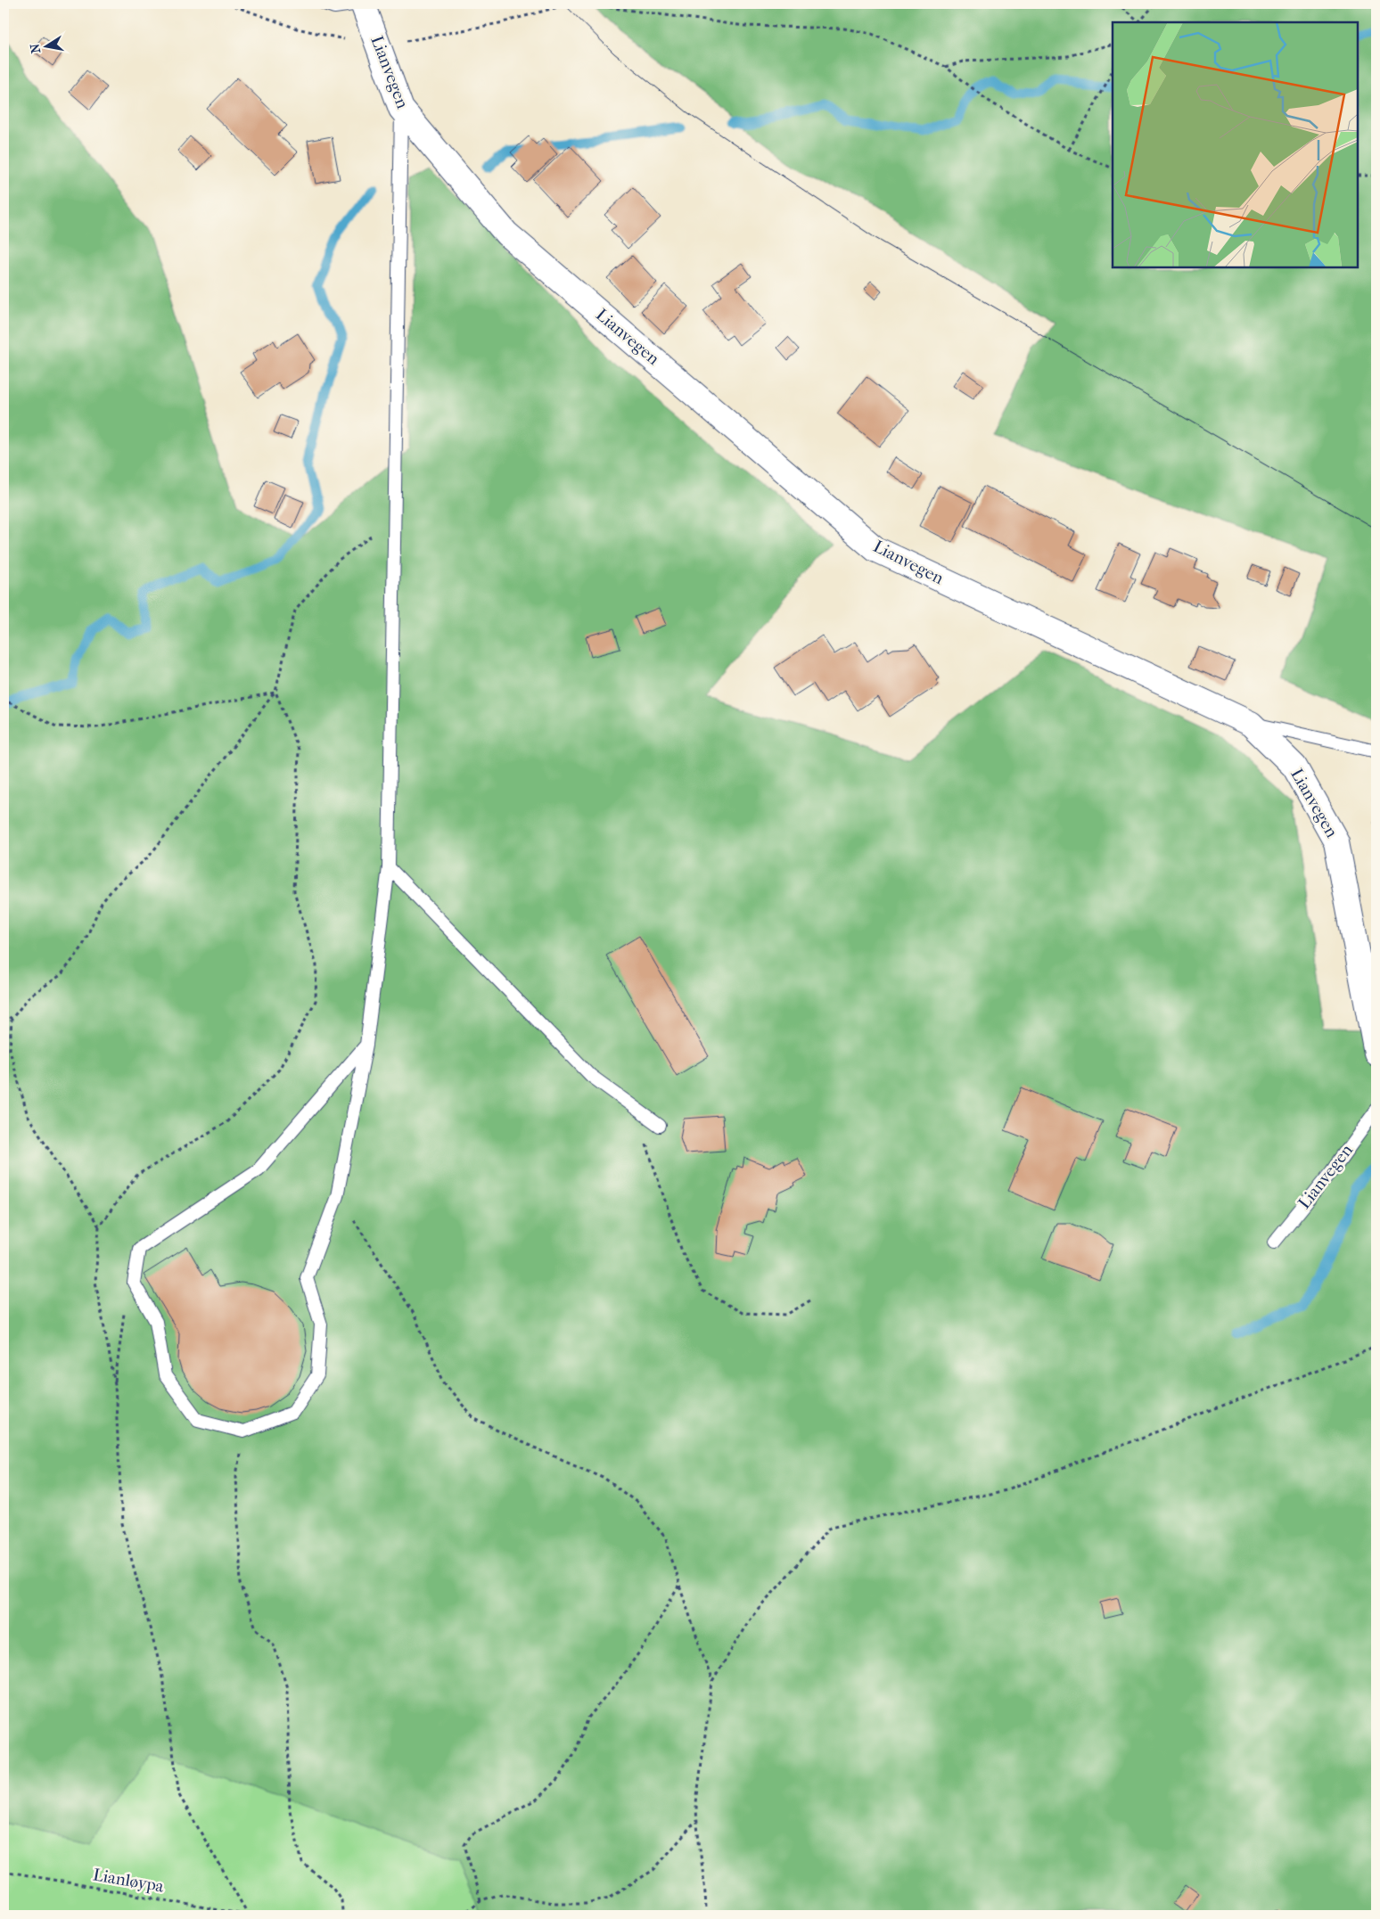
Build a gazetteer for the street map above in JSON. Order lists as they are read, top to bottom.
{
  "streets": {
    "street": ["Lianvegen"],
    "path": ["Lianløypa"]
  },
  "north": "left"
}
